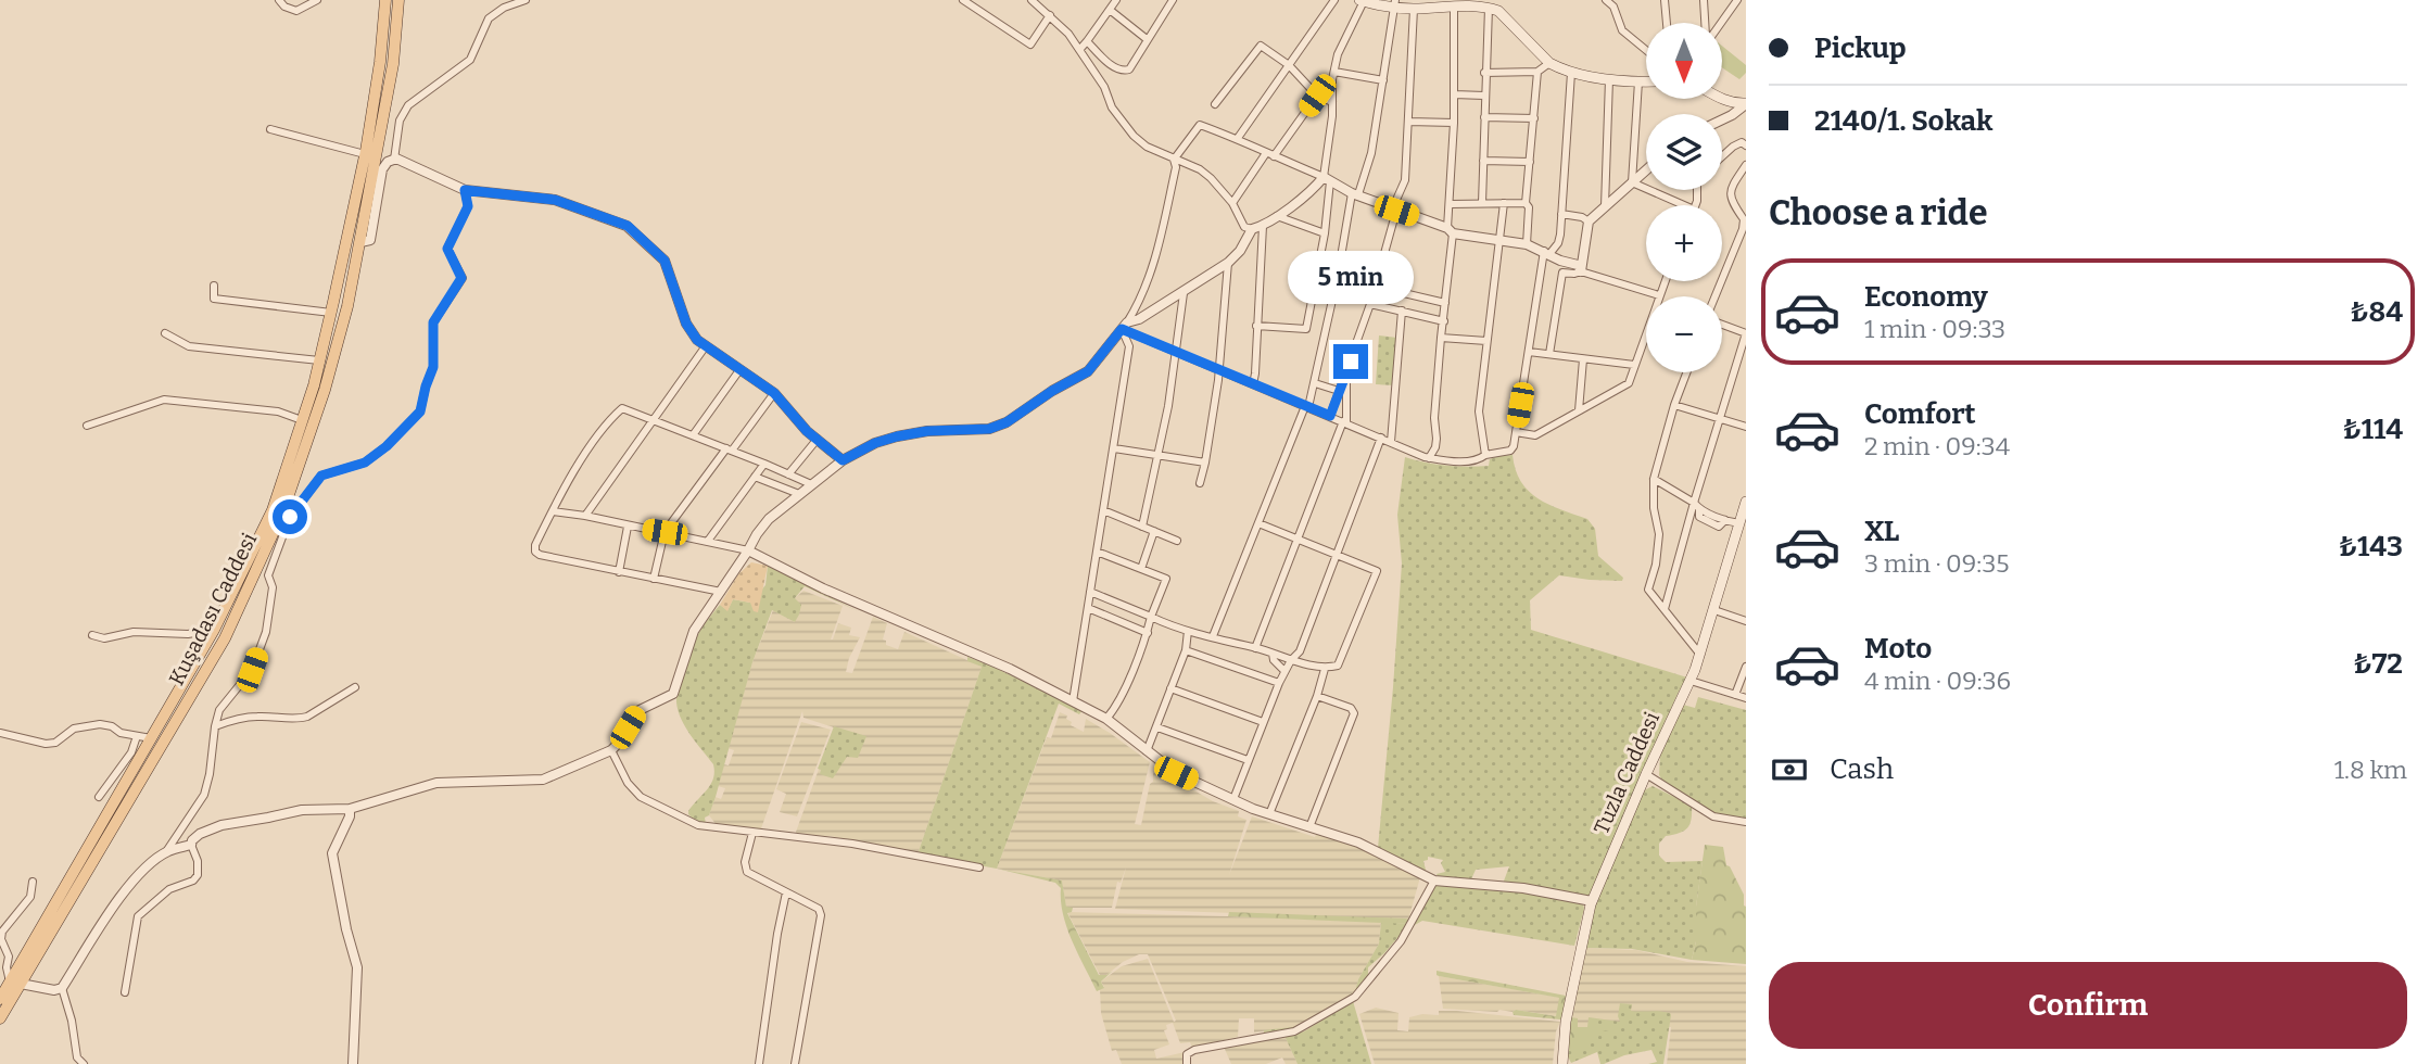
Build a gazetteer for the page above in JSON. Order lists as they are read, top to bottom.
{
  "streets": {
    "main road": ["Kuşadası Caddesi", "Tuzla Caddesi"]
  },
  "north": "bottom",
  "page": {
    "banner": ["Pickup", "2140/1. Sokak"],
    "map_buttons": ["+", "−"],
    "heading": "Choose a ride",
    "bubble": "5 min",
    "list": [
      {
        "name": "Economy",
        "note": "1 min · 09:33",
        "value": "₺84"
      },
      {
        "name": "Comfort",
        "note": "2 min · 09:34",
        "value": "₺114"
      },
      {
        "name": "XL",
        "note": "3 min · 09:35",
        "value": "₺143"
      },
      {
        "name": "Moto",
        "note": "4 min · 09:36",
        "value": "₺72"
      }
    ],
    "pay": ["Cash", "1.8 km"],
    "buttons": "Confirm"
  }
}
